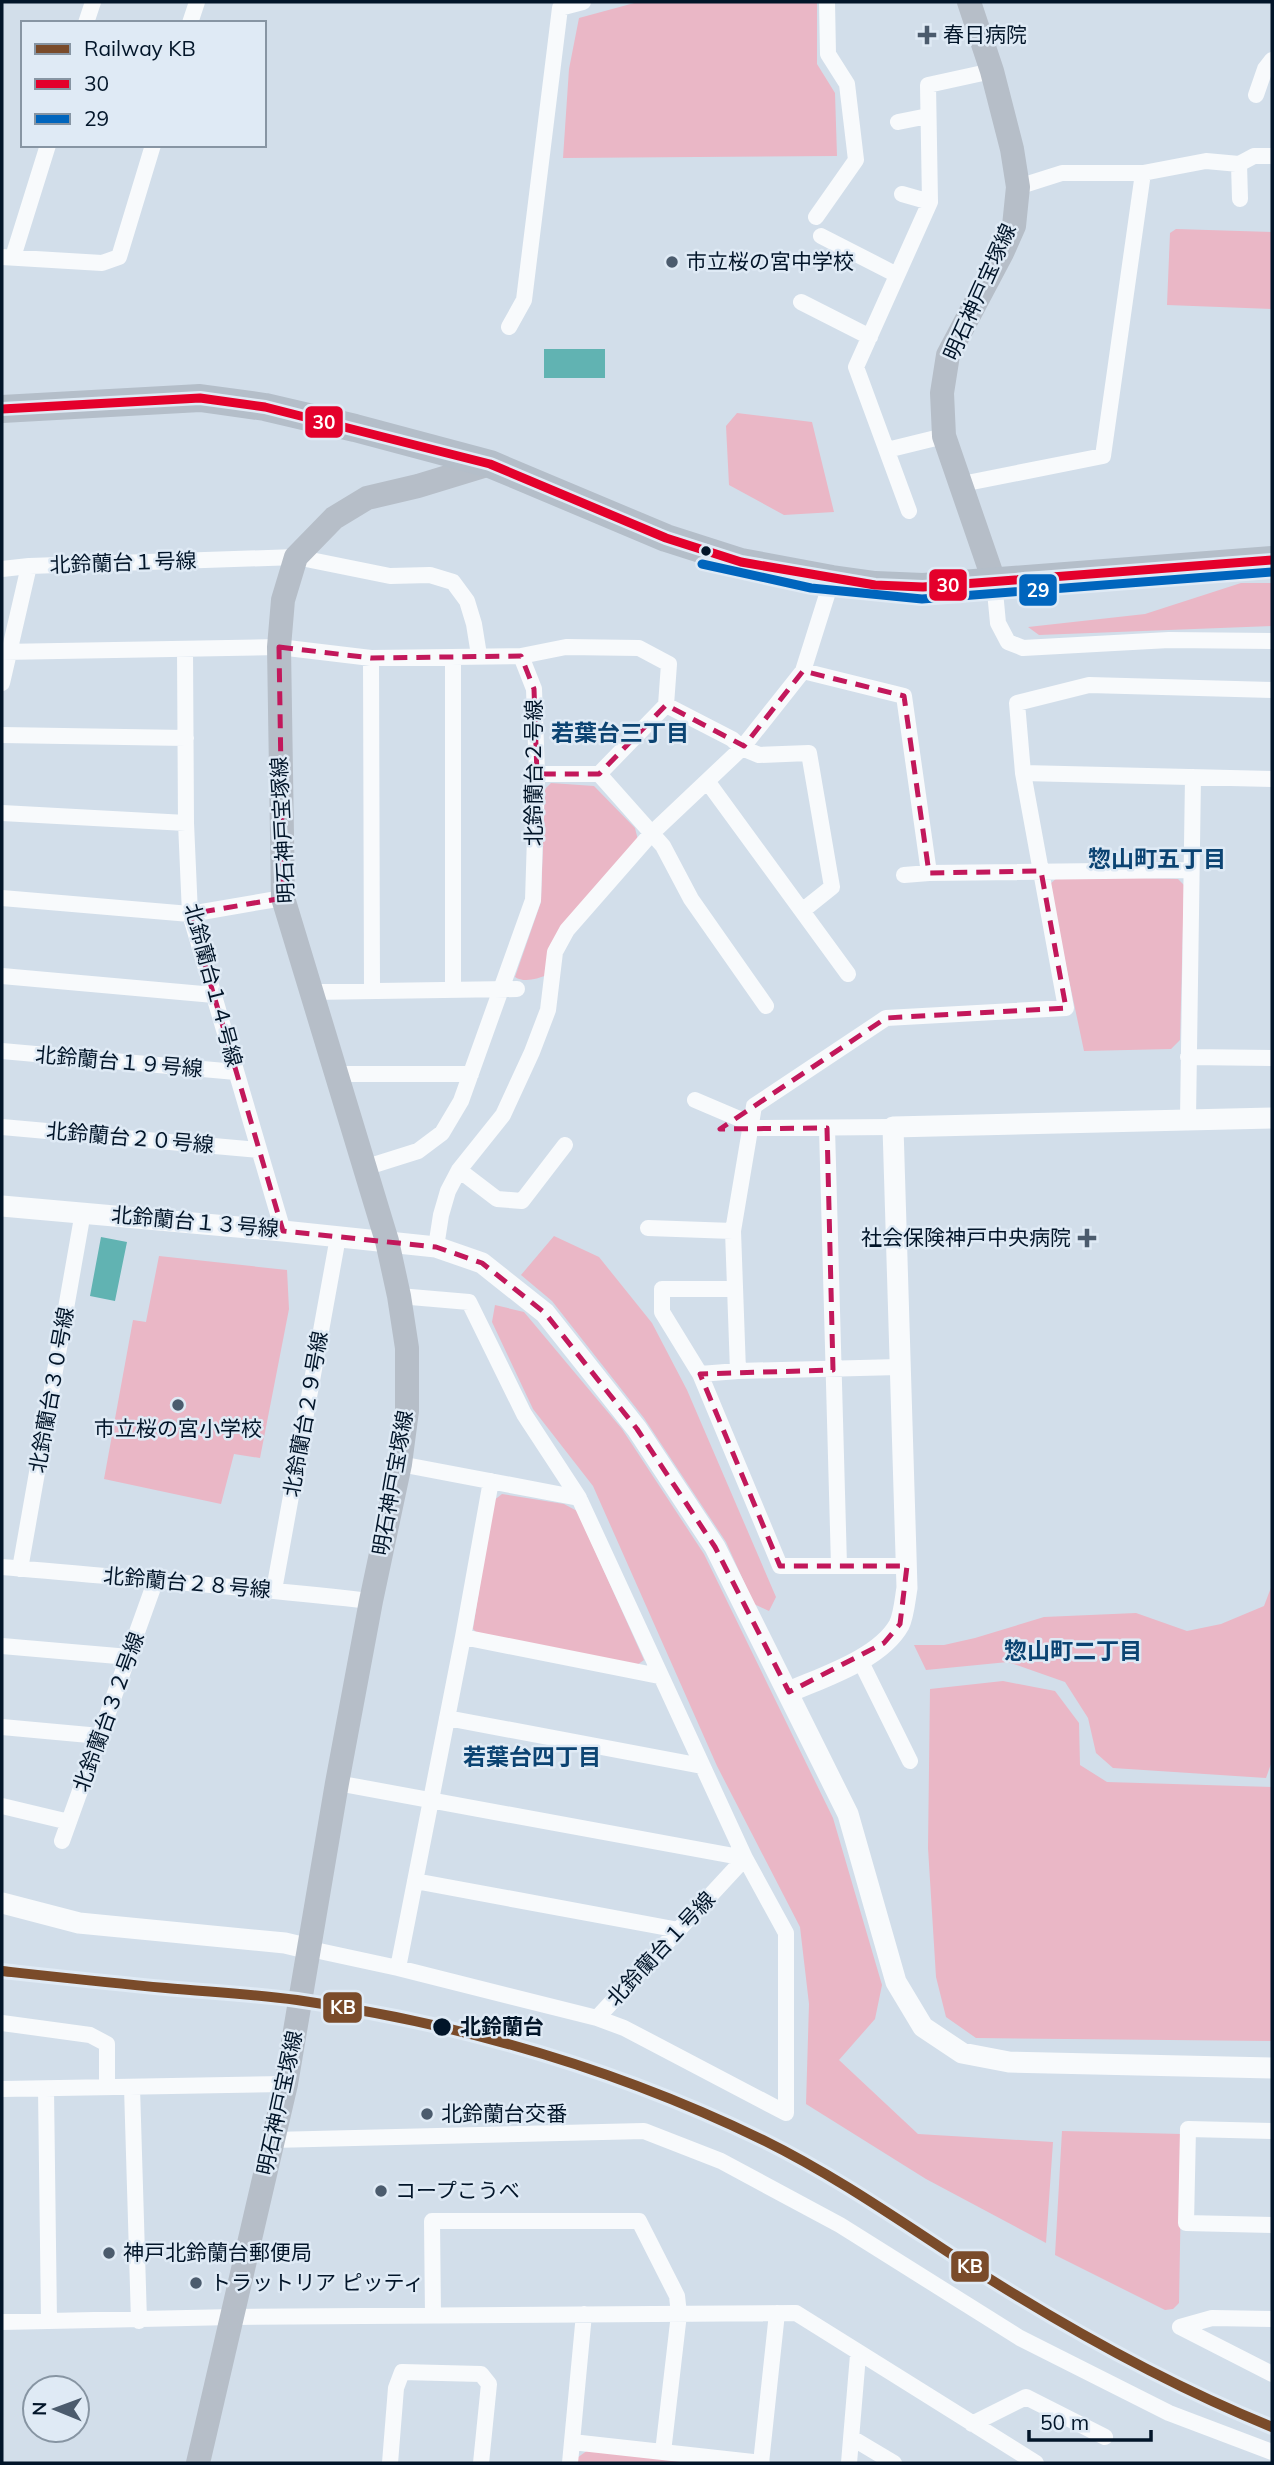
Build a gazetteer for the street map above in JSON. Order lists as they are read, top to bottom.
{
  "streets": {
    "main road": ["明石神戸宝塚線"],
    "street": [
      "北鈴蘭台１号線",
      "北鈴蘭台２号線",
      "北鈴蘭台１４号線",
      "北鈴蘭台１９号線",
      "北鈴蘭台２０号線",
      "北鈴蘭台１３号線",
      "北鈴蘭台３０号線",
      "北鈴蘭台２９号線",
      "北鈴蘭台２８号線",
      "北鈴蘭台３２号線"
    ]
  },
  "crossings": [
    ["明石神戸宝塚線", "北鈴蘭台１号線"],
    ["明石神戸宝塚線", "北鈴蘭台２号線"],
    ["明石神戸宝塚線", "北鈴蘭台１３号線"],
    ["明石神戸宝塚線", "北鈴蘭台２８号線"],
    ["北鈴蘭台１４号線", "北鈴蘭台１９号線"],
    ["北鈴蘭台１４号線", "北鈴蘭台２０号線"],
    ["北鈴蘭台１４号線", "北鈴蘭台１３号線"],
    ["北鈴蘭台１３号線", "北鈴蘭台３０号線"],
    ["北鈴蘭台１３号線", "北鈴蘭台２９号線"],
    ["北鈴蘭台３０号線", "北鈴蘭台２８号線"],
    ["北鈴蘭台２９号線", "北鈴蘭台２８号線"],
    ["北鈴蘭台２８号線", "北鈴蘭台３２号線"]
  ],
  "districts": [
    "若葉台三丁目",
    "惣山町五丁目",
    "惣山町二丁目",
    "若葉台四丁目"
  ],
  "places": {
    "health": ["春日病院", "社会保険神戸中央病院"],
    "other": [
      "市立桜の宮中学校",
      "市立桜の宮小学校",
      "北鈴蘭台",
      "北鈴蘭台交番",
      "コープこうべ",
      "神戸北鈴蘭台郵便局",
      "トラットリア ピッティ"
    ]
  },
  "lines": ["transit line 30", "transit line 29", "rail line KB"],
  "legend": ["Railway KB", "30", "29"],
  "scale_bar": "50 m",
  "north": "left"
}
